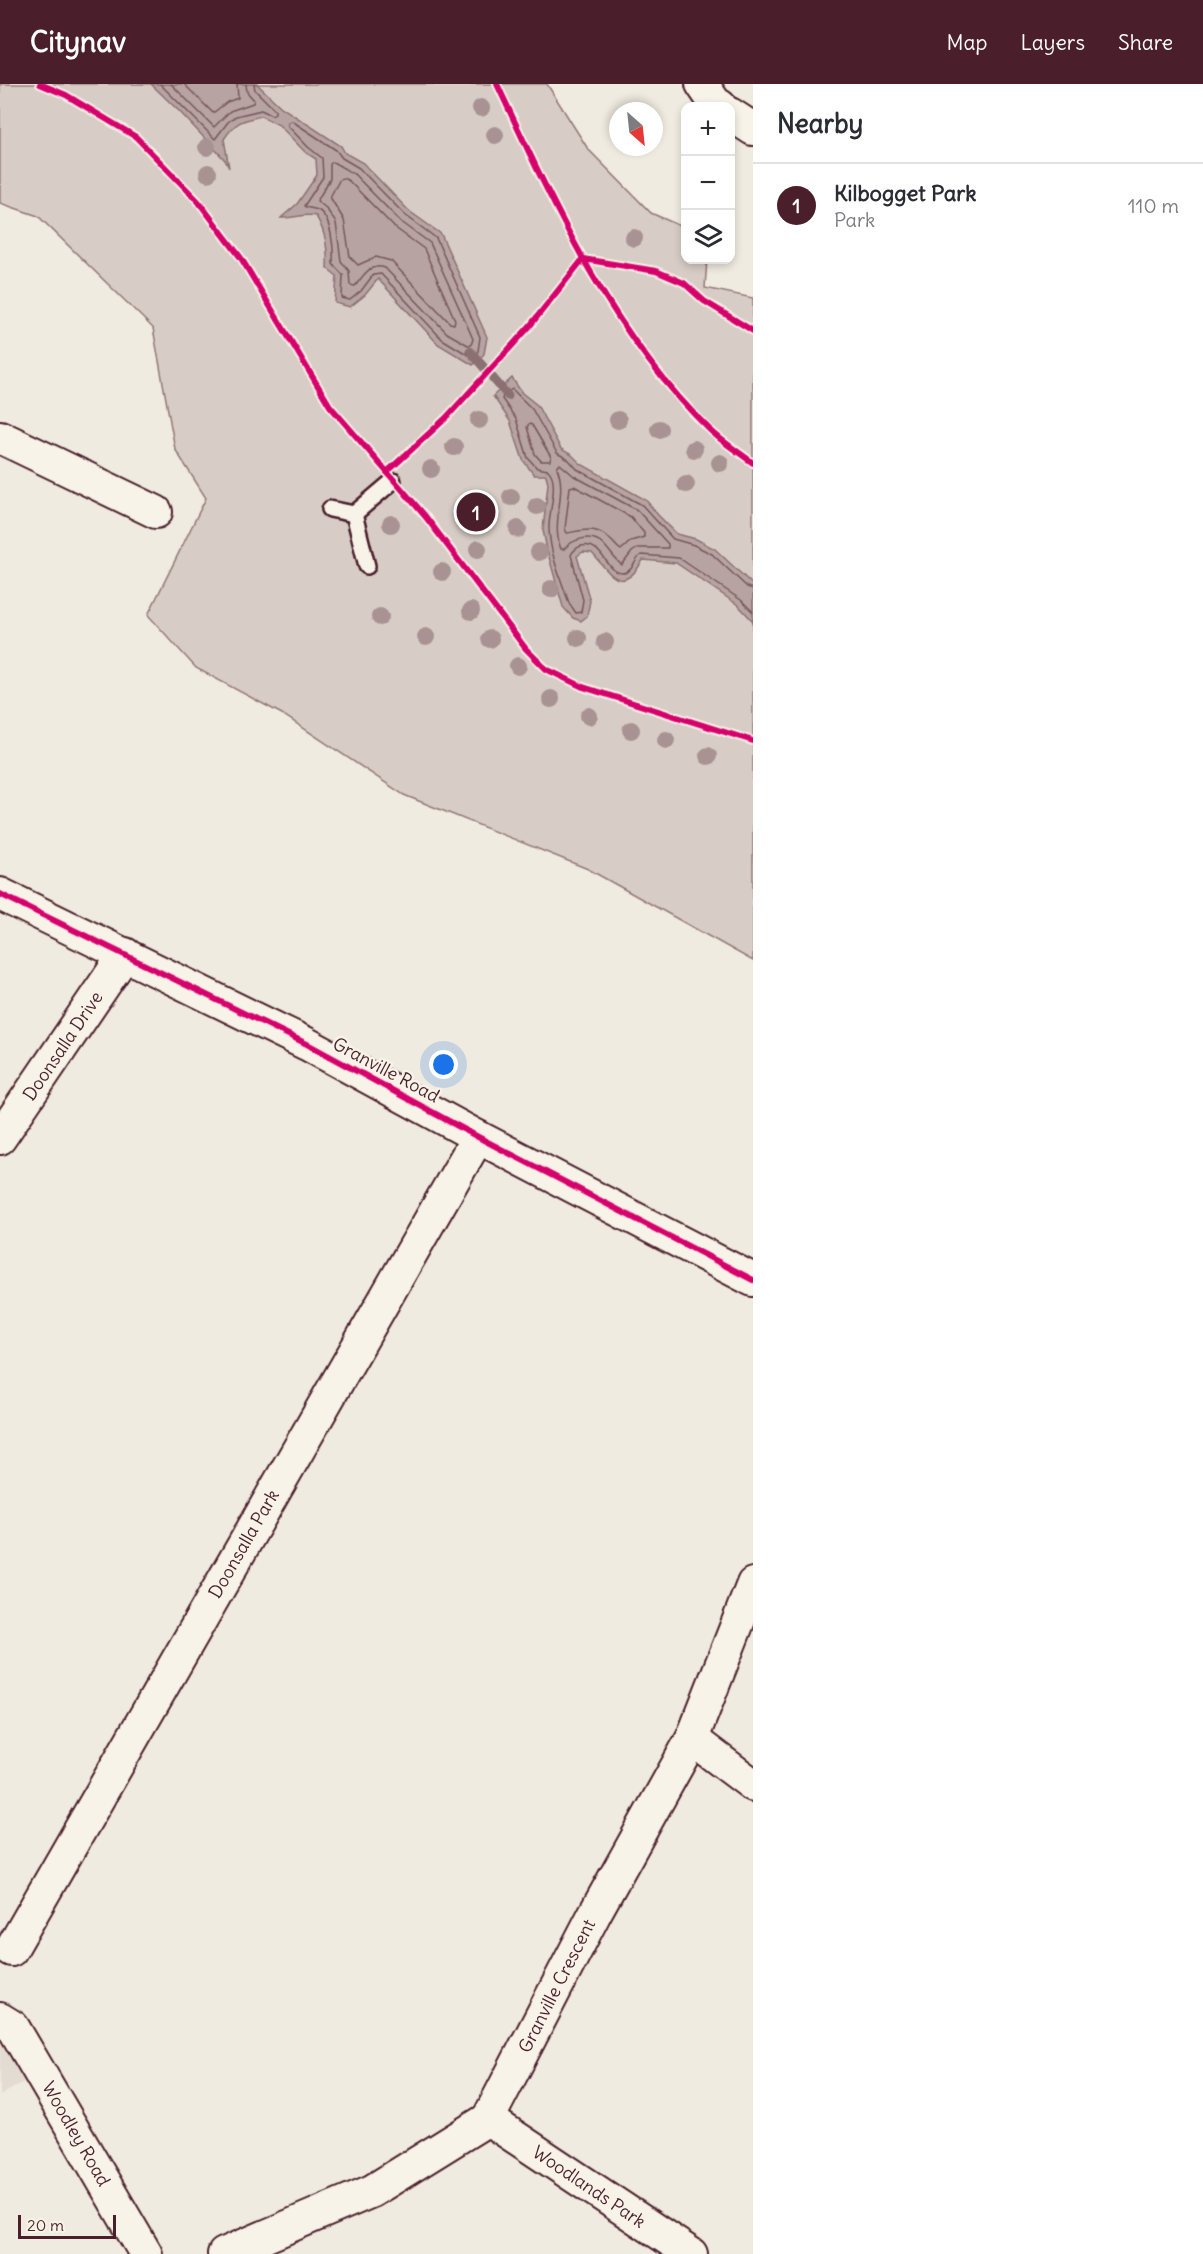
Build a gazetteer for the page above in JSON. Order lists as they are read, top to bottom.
{
  "streets": {
    "street": [
      "Doonsalla Drive",
      "Granville Road",
      "Doonsalla Park",
      "Granville Crescent",
      "Woodley Road",
      "Woodlands Park"
    ]
  },
  "crossings": [
    ["Doonsalla Drive", "Granville Road"],
    ["Granville Road", "Doonsalla Park"],
    ["Granville Crescent", "Woodlands Park"]
  ],
  "scale_bar": "20 m",
  "north": "bottom right",
  "page": {
    "header": "Citynav",
    "nav": ["Map", "Layers", "Share"],
    "heading": "Nearby",
    "map_buttons": ["+", "−"],
    "list": [
      {
        "mark": "1",
        "name": "Kilbogget Park",
        "note": "Park",
        "value": "110 m"
      }
    ],
    "pins": "1",
    "scale": "20 m"
  }
}
